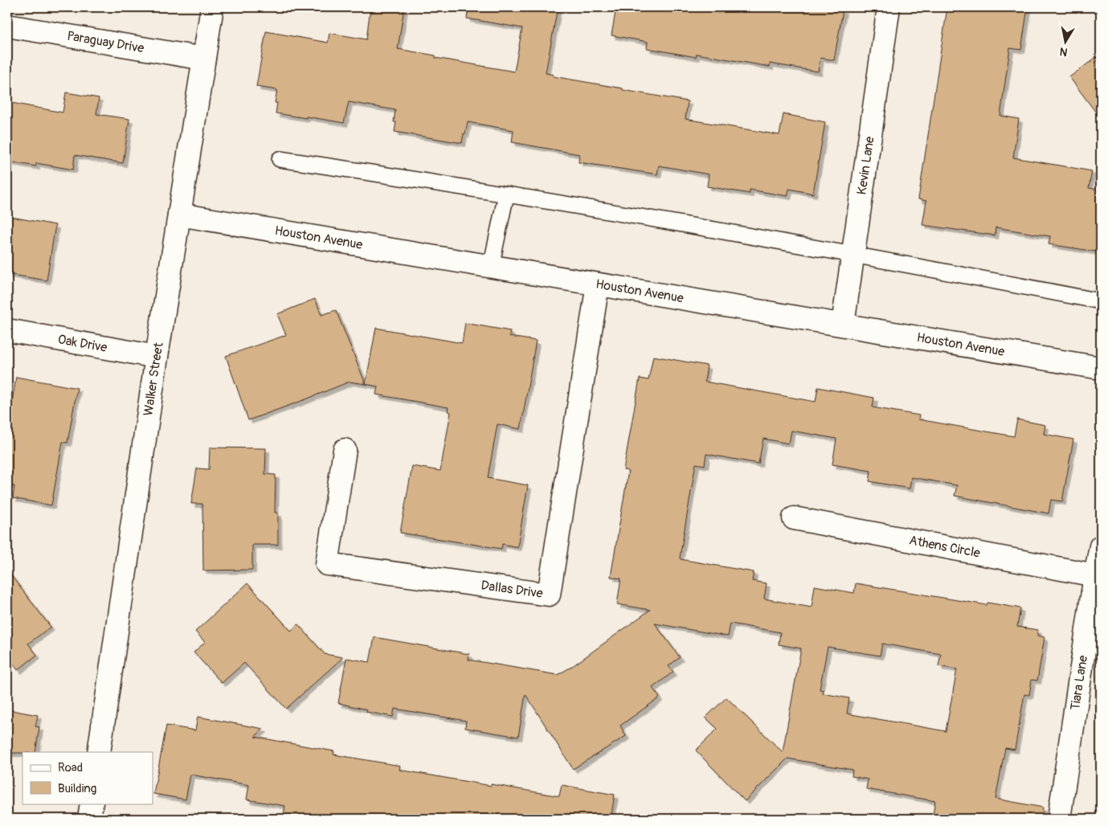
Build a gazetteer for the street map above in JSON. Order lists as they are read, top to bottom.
{
  "streets": {
    "street": [
      "Paraguay Drive",
      "Kevin Lane",
      "Houston Avenue",
      "Oak Drive",
      "Walker Street",
      "Athens Circle",
      "Dallas Drive",
      "Tiara Lane"
    ]
  },
  "crossings": [
    ["Paraguay Drive", "Walker Street"],
    ["Kevin Lane", "Houston Avenue"],
    ["Houston Avenue", "Walker Street"],
    ["Houston Avenue", "Dallas Drive"],
    ["Oak Drive", "Walker Street"],
    ["Athens Circle", "Tiara Lane"]
  ],
  "legend": ["Road", "Building"],
  "north": "bottom"
}
